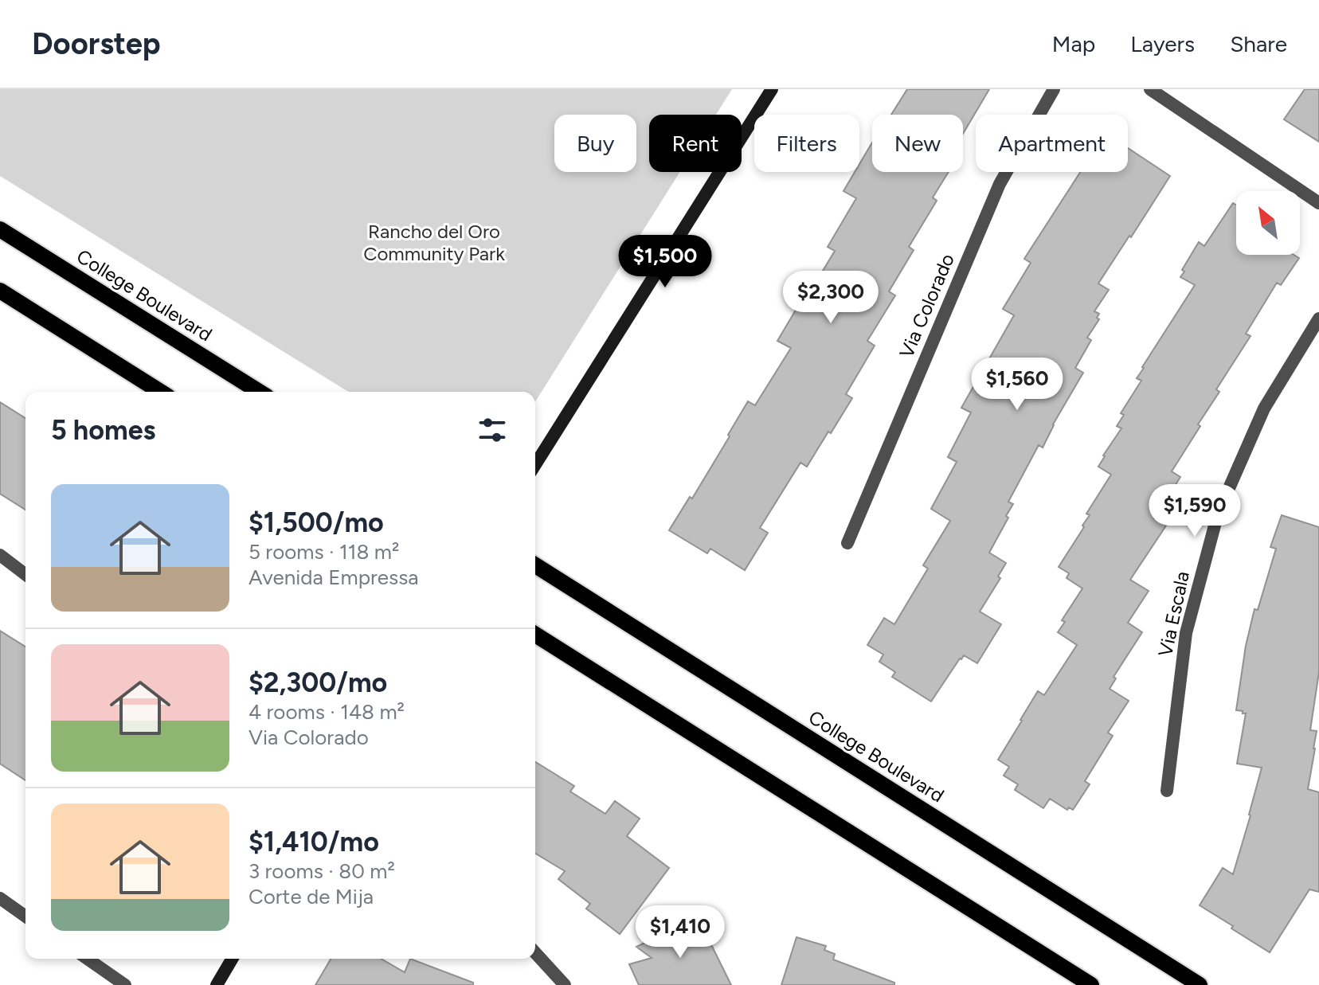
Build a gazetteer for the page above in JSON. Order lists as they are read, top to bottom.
{
  "streets": {
    "main road": ["College Boulevard"],
    "street": ["Via Colorado", "Via Escala"]
  },
  "parks": ["Rancho del Oro Community Park"],
  "north": "top left",
  "page": {
    "header": "Doorstep",
    "nav": ["Map", "Layers", "Share"],
    "chip": [
      "Buy",
      "Rent",
      "Filters",
      "New",
      "Apartment"
    ],
    "price": [
      "$1,500",
      "$2,300",
      "$1,560",
      "$1,590",
      "$1,410"
    ],
    "heading": "5 homes",
    "list": [
      {
        "name": "$1,500/mo",
        "note": "5 rooms · 118 m² · Avenida Empressa"
      },
      {
        "name": "$2,300/mo",
        "note": "4 rooms · 148 m² · Via Colorado"
      },
      {
        "name": "$1,410/mo",
        "note": "3 rooms · 80 m² · Corte de Mija"
      }
    ]
  }
}
